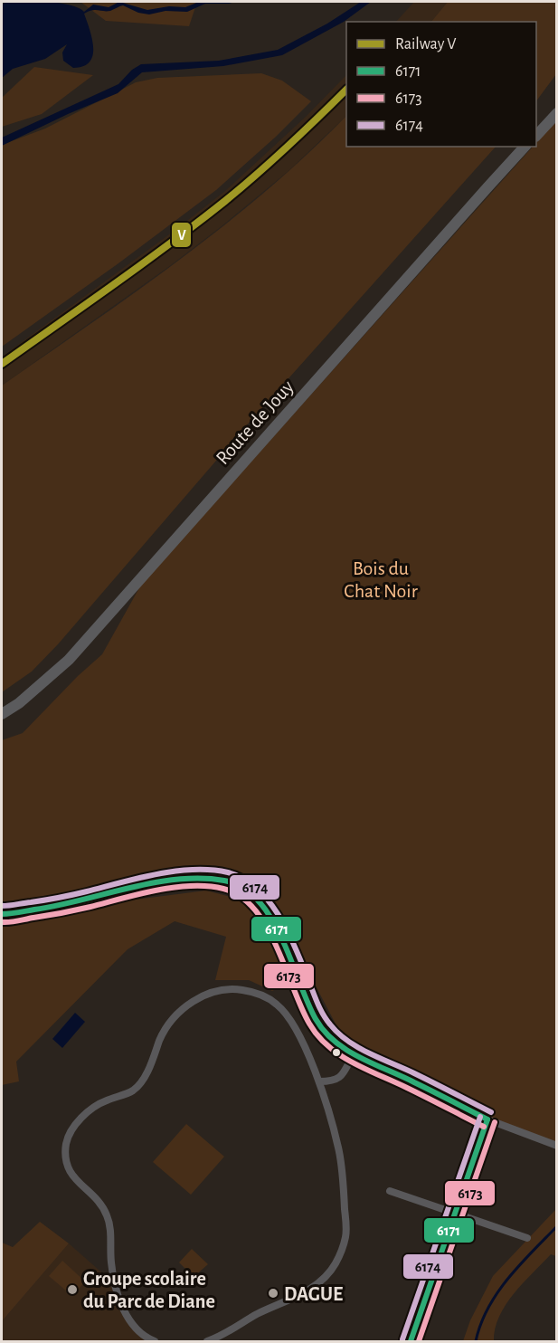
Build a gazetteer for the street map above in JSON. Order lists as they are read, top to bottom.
{
  "streets": {
    "main road": ["Route de Jouy"]
  },
  "parks": ["Bois du Chat Noir"],
  "places": ["Groupe scolaire du Parc de Diane", "DAGUE"],
  "lines": [
    "rail line V",
    "transit line 6174",
    "transit line 6171",
    "transit line 6173"
  ],
  "legend": [
    "Railway V",
    "6171",
    "6173",
    "6174"
  ]
}
